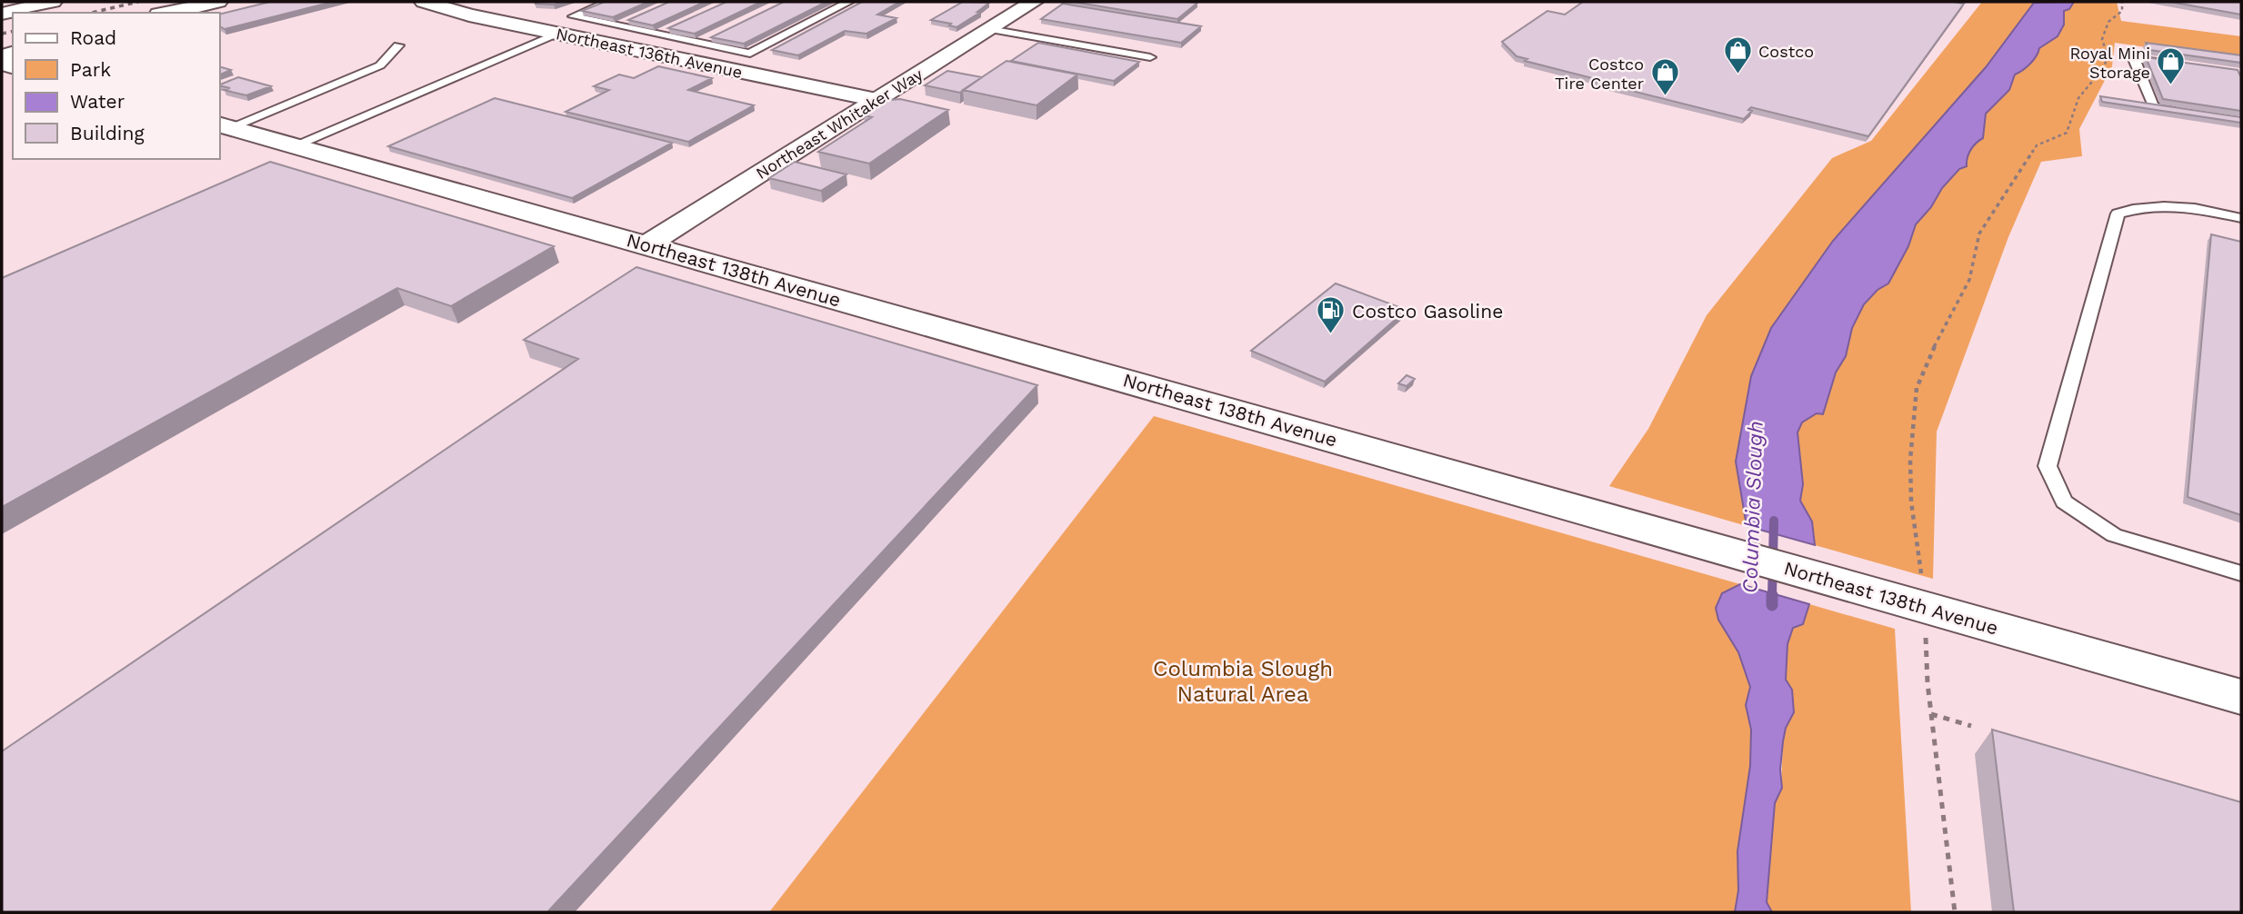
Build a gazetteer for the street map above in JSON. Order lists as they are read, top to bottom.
{
  "streets": {
    "street": ["Northeast 136th Avenue", "Northeast Whitaker Way", "Northeast 138th Avenue"]
  },
  "crossings": [
    ["Northeast 136th Avenue", "Northeast Whitaker Way"],
    ["Northeast Whitaker Way", "Northeast 138th Avenue"]
  ],
  "water": ["Columbia Slough"],
  "parks": ["Columbia Slough Natural Area"],
  "places": {
    "shop": ["Costco", "Royal Mini Storage", "Costco Tire Center"],
    "fuel station": ["Costco Gasoline"]
  },
  "legend": [
    "Road",
    "Park",
    "Water",
    "Building"
  ]
}
